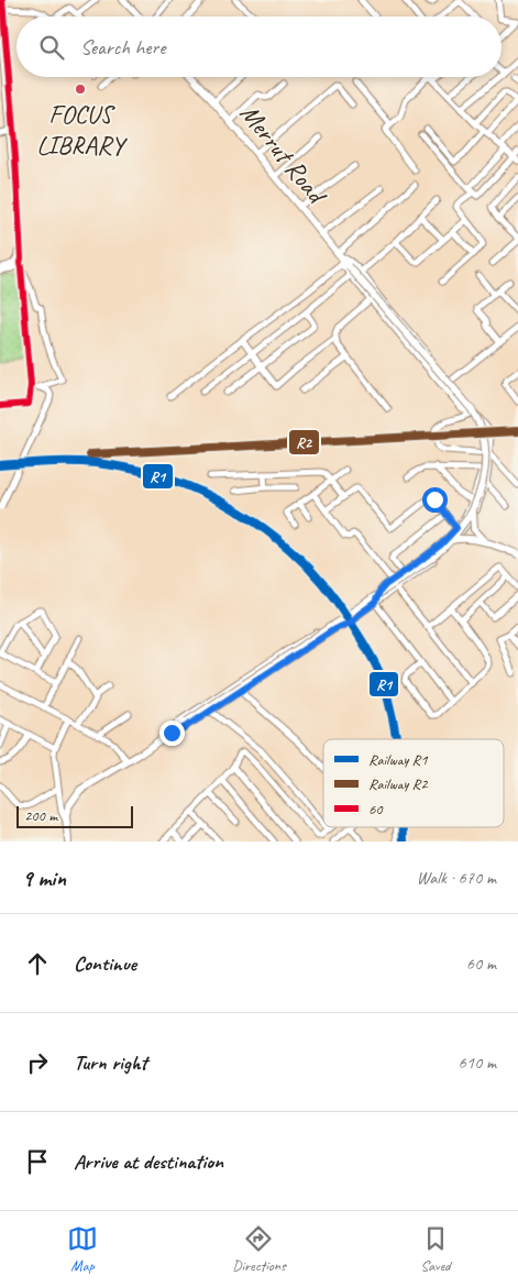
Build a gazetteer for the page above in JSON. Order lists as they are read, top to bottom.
{
  "streets": {
    "main road": ["Merrut Road"]
  },
  "places": ["FOCUS LIBRARY"],
  "lines": ["transit line 60", "rail line R2", "rail line R1"],
  "legend": ["Railway R1", "Railway R2", "60"],
  "scale_bar": "200 m",
  "page": {
    "search": "Search here",
    "scale": "200 m",
    "heading": ["9 min", "Walk · 670 m"],
    "list": [
      ["Continue", "60 m"],
      ["Turn right", "610 m"],
      "Arrive at destination"
    ],
    "nav": ["Map", "Directions", "Saved"]
  }
}
